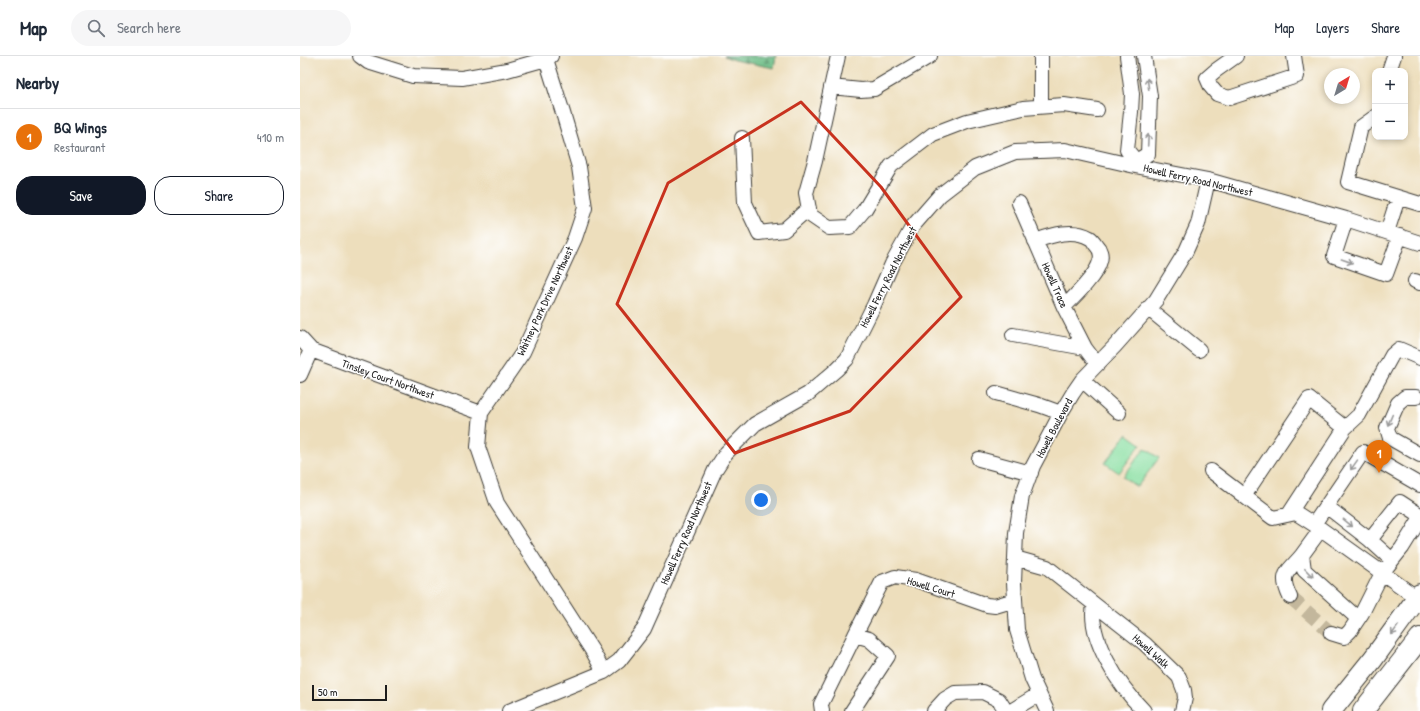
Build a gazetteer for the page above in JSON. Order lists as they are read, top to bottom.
{
  "streets": {
    "street": [
      "Howell Ferry Road Northwest",
      "Howell Trace",
      "Whitney Park Drive Northwest",
      "Tinsley Court Northwest",
      "Howell Boulevard",
      "Howell Court",
      "Howell Walk"
    ]
  },
  "crossings": [
    ["Howell Ferry Road Northwest", "Whitney Park Drive Northwest"],
    ["Howell Ferry Road Northwest", "Howell Boulevard"],
    ["Howell Trace", "Howell Boulevard"],
    ["Whitney Park Drive Northwest", "Tinsley Court Northwest"],
    ["Howell Boulevard", "Howell Court"],
    ["Howell Boulevard", "Howell Walk"]
  ],
  "scale_bar": "50 m",
  "north": "top right",
  "page": {
    "header": "Map",
    "search": "Search here",
    "nav": ["Map", "Layers", "Share"],
    "heading": "Nearby",
    "map_buttons": ["+", "−"],
    "list": [
      {
        "mark": "1",
        "name": "BQ Wings",
        "note": "Restaurant",
        "value": "410 m"
      }
    ],
    "buttons": ["Save", "Share"],
    "pins": "1",
    "scale": "50 m"
  }
}
